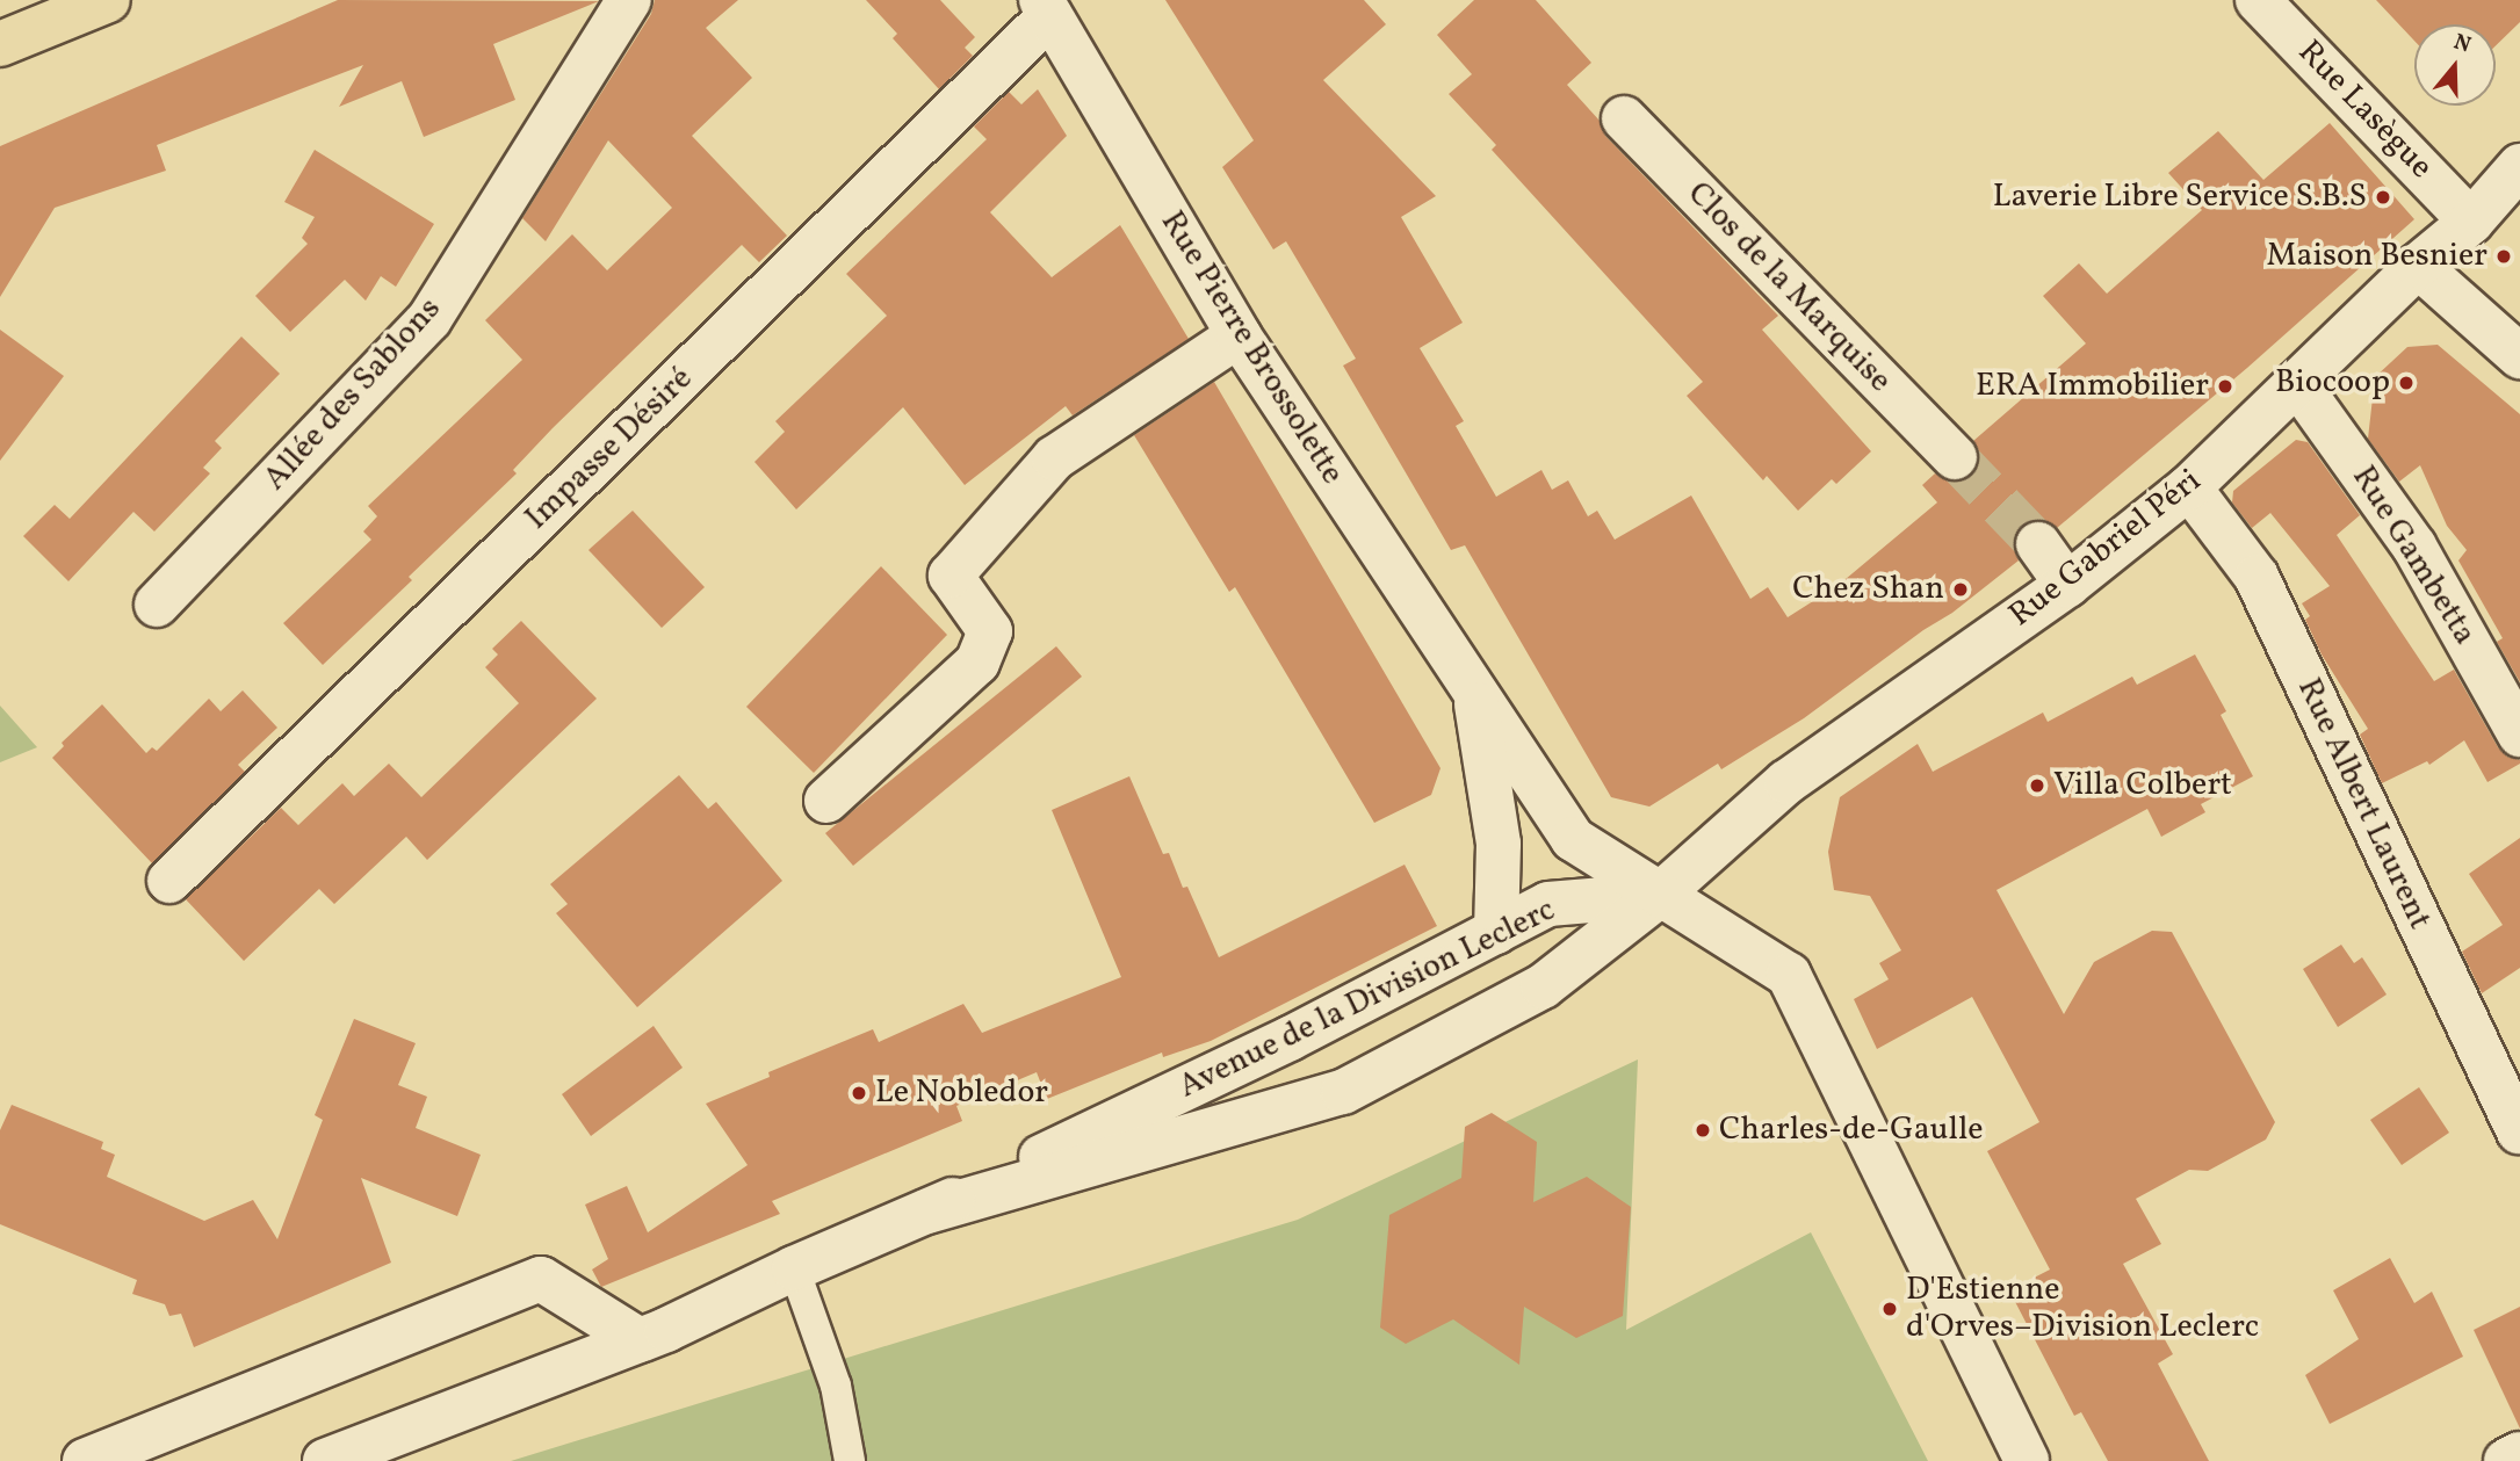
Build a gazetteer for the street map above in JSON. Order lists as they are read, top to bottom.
{
  "streets": {
    "street": [
      "Rue Lasègue",
      "Clos de la Marquise",
      "Rue Pierre Brossolette",
      "Allée des Sablons",
      "Impasse Désiré",
      "Rue Gabriel Péri",
      "Rue Gambetta",
      "Rue Albert Laurent",
      "Avenue de la Division Leclerc"
    ]
  },
  "crossings": [
    ["Rue Lasègue", "Rue Gabriel Péri"],
    ["Rue Pierre Brossolette", "Impasse Désiré"],
    ["Rue Pierre Brossolette", "Rue Gabriel Péri"],
    ["Rue Pierre Brossolette", "Avenue de la Division Leclerc"],
    ["Rue Gabriel Péri", "Rue Gambetta"],
    ["Rue Gabriel Péri", "Rue Albert Laurent"],
    ["Rue Gabriel Péri", "Avenue de la Division Leclerc"]
  ],
  "places": [
    "Laverie Libre Service S.B.S",
    "Maison Besnier",
    "Biocoop",
    "ERA Immobilier",
    "Chez Shan",
    "Villa Colbert",
    "Le Nobledor",
    "Charles-de-Gaulle",
    "D'Estienne d'Orves–Division Leclerc"
  ],
  "north": "top"
}
